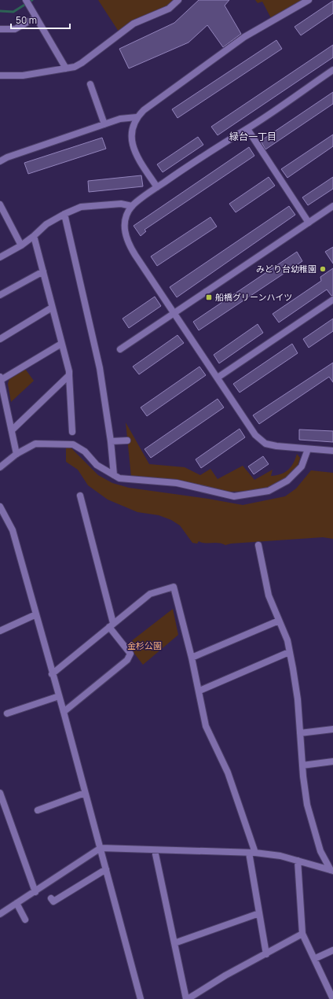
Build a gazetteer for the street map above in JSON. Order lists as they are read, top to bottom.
{
  "districts": ["緑台一丁目"],
  "parks": ["金杉公園"],
  "places": {
    "other": ["みどり台幼稚園"],
    "transit": ["船橋グリーンハイツ"]
  },
  "scale_bar": "50 m"
}
